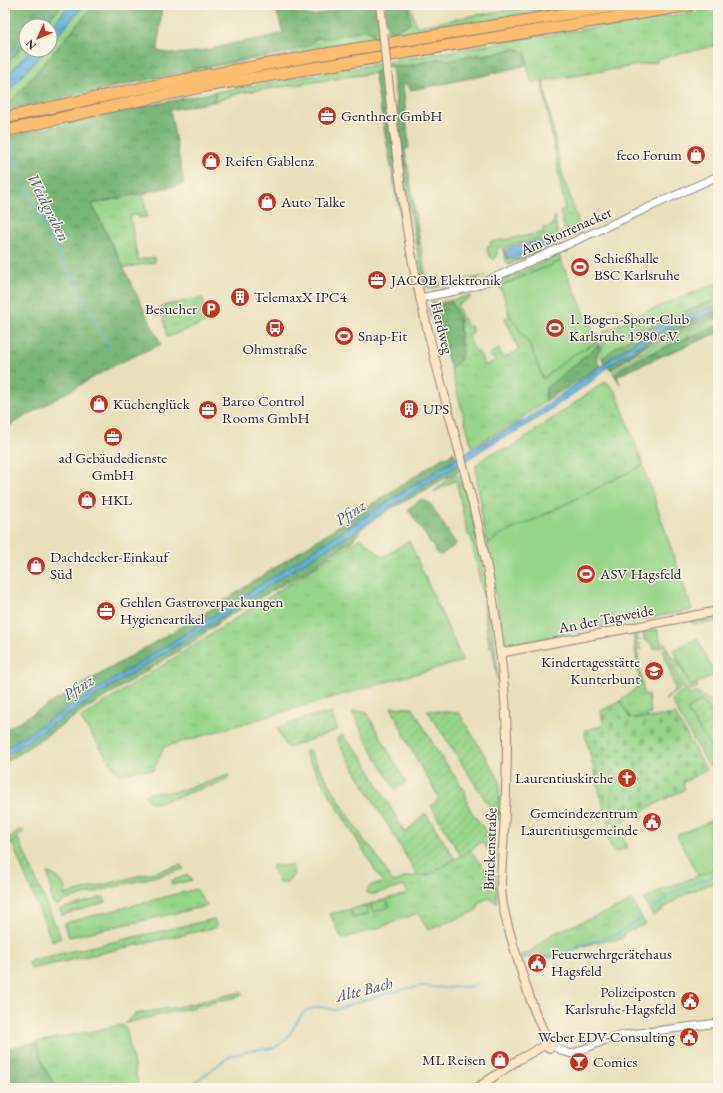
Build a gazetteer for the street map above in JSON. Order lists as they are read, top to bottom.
{
  "streets": {
    "main road": ["Herdweg", "An der Tagweide", "Brückenstraße"],
    "street": ["Am Storrenacker"]
  },
  "crossings": [
    ["Am Storrenacker", "Herdweg"],
    ["Herdweg", "An der Tagweide"],
    ["Herdweg", "Brückenstraße"],
    ["An der Tagweide", "Brückenstraße"]
  ],
  "water": ["Weidgraben", "Pfinz", "Alte Bach"],
  "places": {
    "office": [
      "Genthner GmbH",
      "JACOB Elektronik",
      "Barco Control Rooms GmbH",
      "ad Gebäudedienste GmbH",
      "Gehlen Gastroverpackungen Hygieneartikel"
    ],
    "shop": [
      "feco Forum",
      "Reifen Gablenz",
      "Auto Talke",
      "Küchenglück",
      "HKL",
      "Dachdecker-Einkauf Süd",
      "ML Reisen"
    ],
    "sports": [
      "Schießhalle BSC Karlsruhe",
      "1. Bogen-Sport-Club Karlsruhe 1980 e.V.",
      "Snap-Fit",
      "ASV Hagsfeld"
    ],
    "building": ["TelemaxX IPC4", "UPS"],
    "parking": ["Besucher"],
    "bus stop": ["Ohmstraße"],
    "school or university": ["Kindertagesstätte Kunterbunt"],
    "church": ["Laurentiuskirche"],
    "public building": [
      "Gemeindezentrum Laurentiusgemeinde",
      "Feuerwehrgerätehaus Hagsfeld",
      "Polizeiposten Karlsruhe-Hagsfeld",
      "Weber EDV-Consulting"
    ],
    "bar": ["Comics"]
  },
  "north": "bottom left"
}
